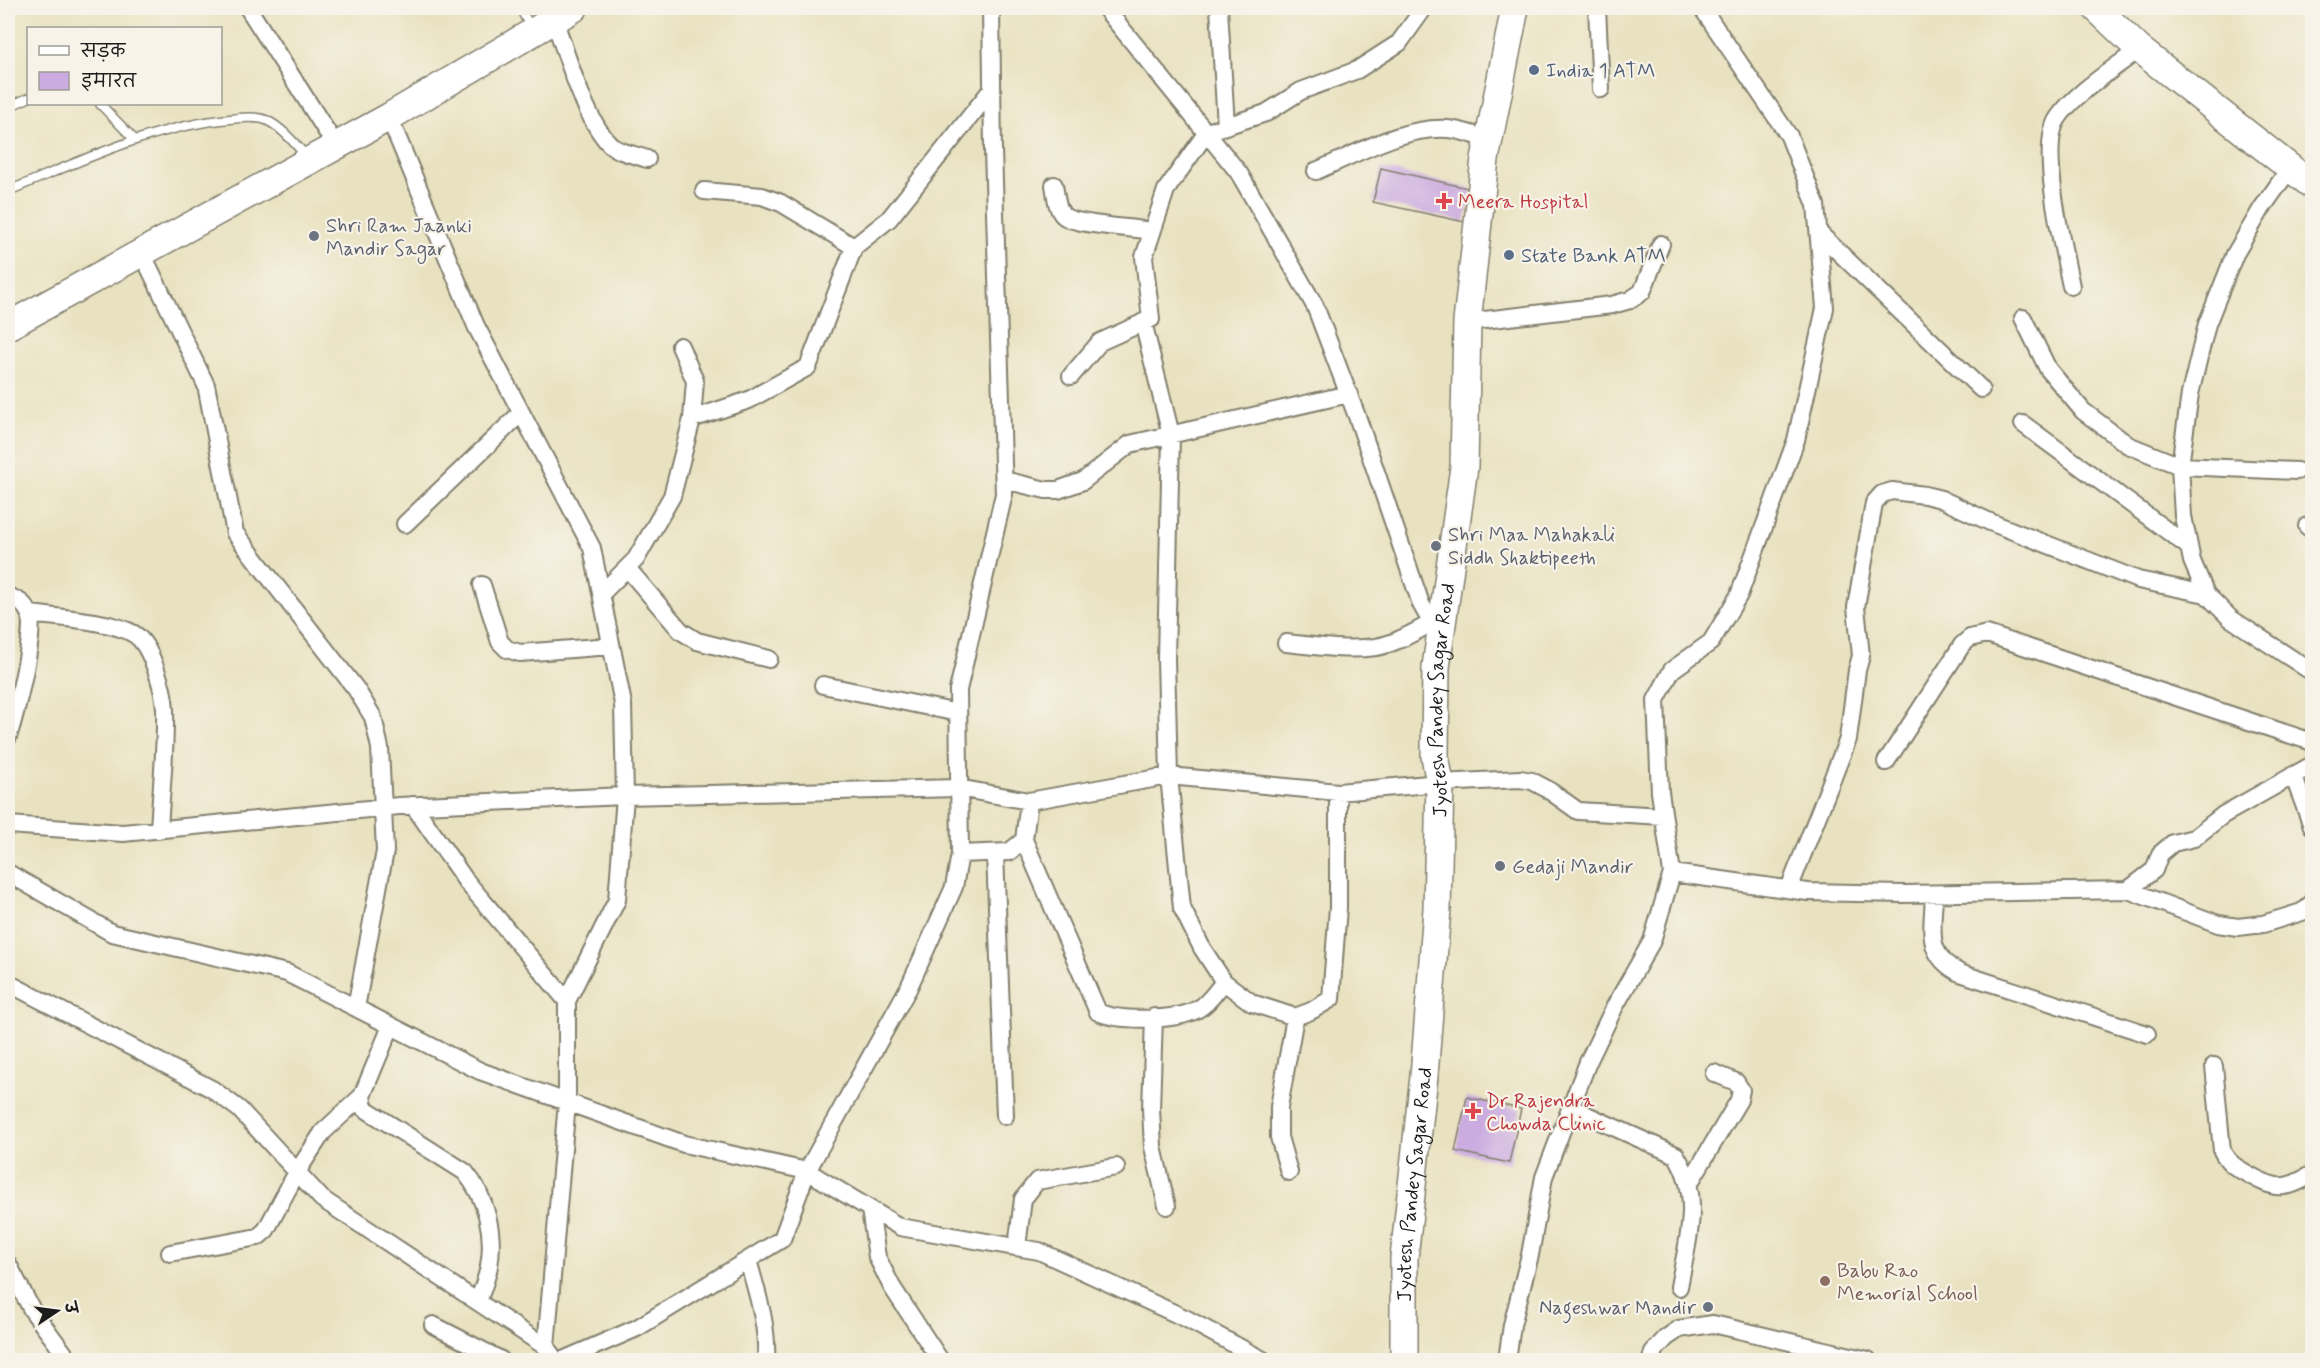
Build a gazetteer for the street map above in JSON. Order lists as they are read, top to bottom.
{
  "streets": {
    "main road": ["Jyotesh Pandey Sagar Road"]
  },
  "places": {
    "other": [
      "India 1 ATM",
      "Shri Ram Jaanki Mandir Sagar",
      "State Bank ATM",
      "Shri Maa Mahakali Siddh Shaktipeeth",
      "Gedaji Mandir",
      "Babu Rao Memorial School",
      "Nageshwar Mandir"
    ],
    "health": ["Meera Hospital", "Dr Rajendra Chowda Clinic"]
  },
  "legend": ["सड़क", "इमारत"],
  "north": "right"
}
